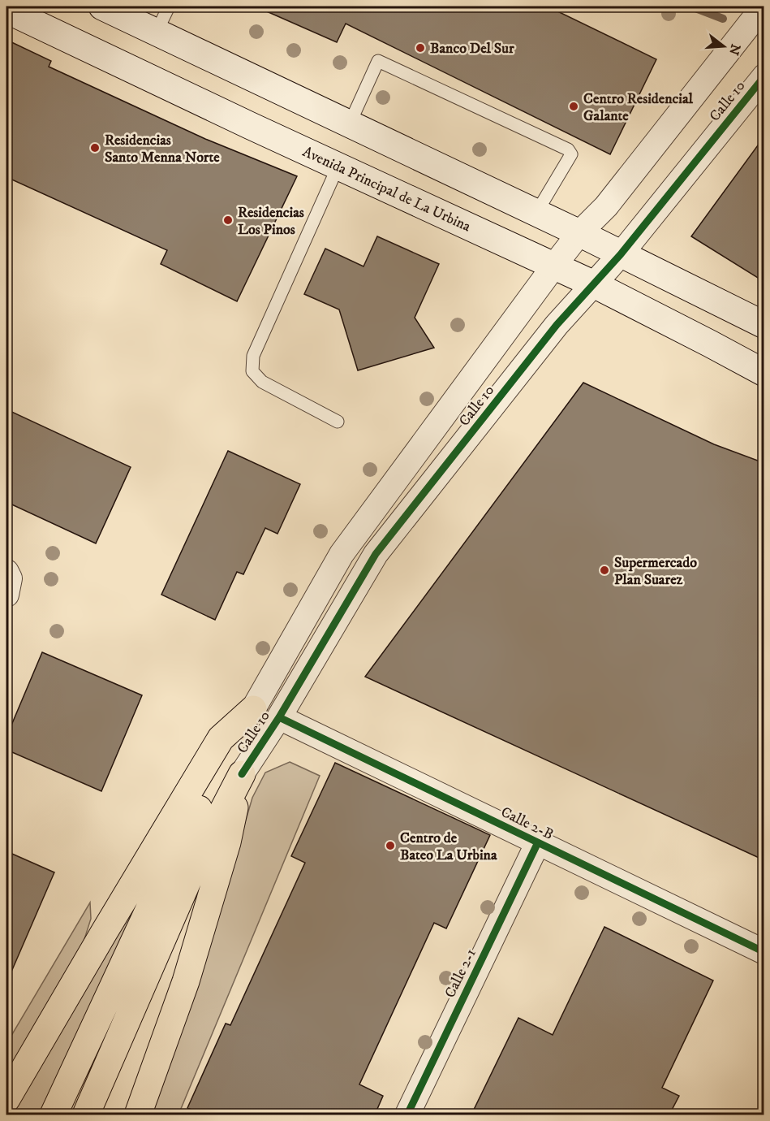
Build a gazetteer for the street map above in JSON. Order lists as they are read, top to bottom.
{
  "streets": {
    "main road": ["Avenida Principal de La Urbina"],
    "street": ["Calle 10", "Calle 2-B", "Calle 2-1"]
  },
  "crossings": [
    ["Calle 10", "Avenida Principal de La Urbina"],
    ["Calle 10", "Calle 2-B"],
    ["Calle 2-B", "Calle 2-1"]
  ],
  "places": [
    "Banco Del Sur",
    "Centro Residencial Galante",
    "Residencias Santo Menna Norte",
    "Residencias Los Pinos",
    "Supermercado Plan Suarez",
    "Centro de Bateo La Urbina"
  ],
  "north": "right"
}
